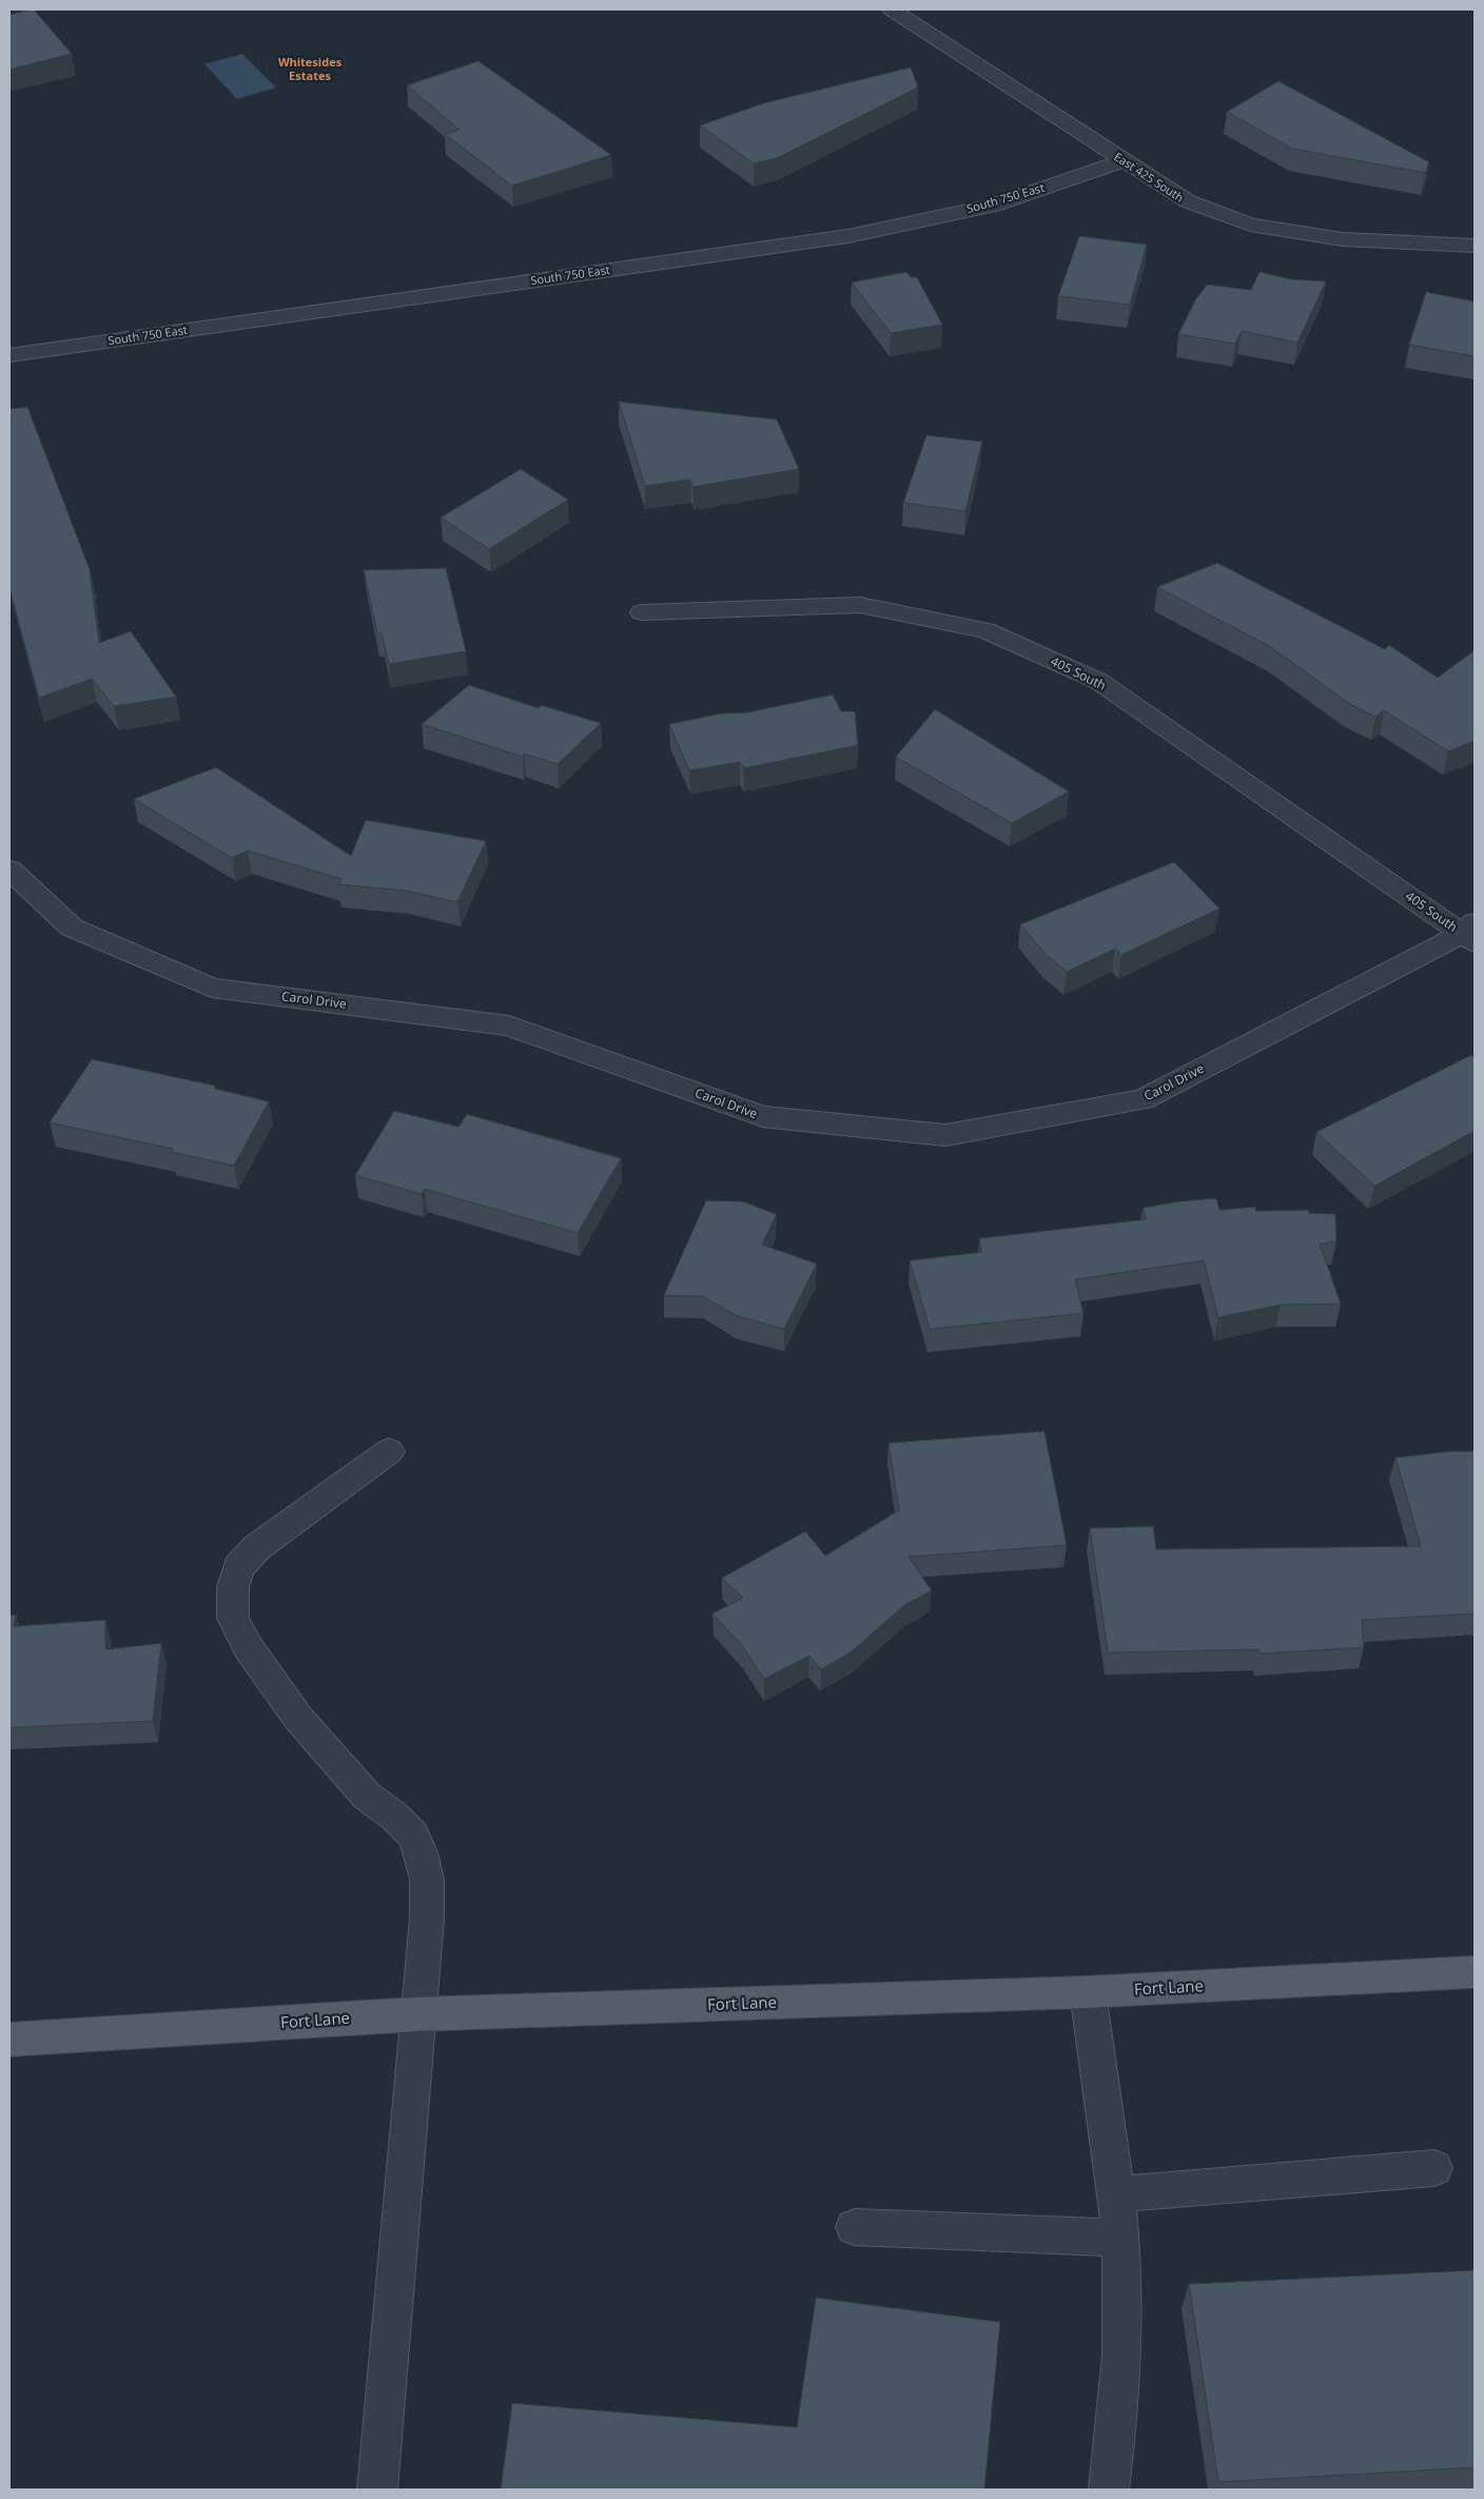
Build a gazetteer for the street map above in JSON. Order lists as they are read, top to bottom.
{
  "streets": {
    "main road": ["Fort Lane"],
    "street": [
      "East 425 South",
      "South 750 East",
      "405 South",
      "Carol Drive"
    ]
  },
  "crossings": [
    ["East 425 South", "South 750 East"],
    ["405 South", "Carol Drive"]
  ],
  "districts": ["Whitesides Estates"]
}
